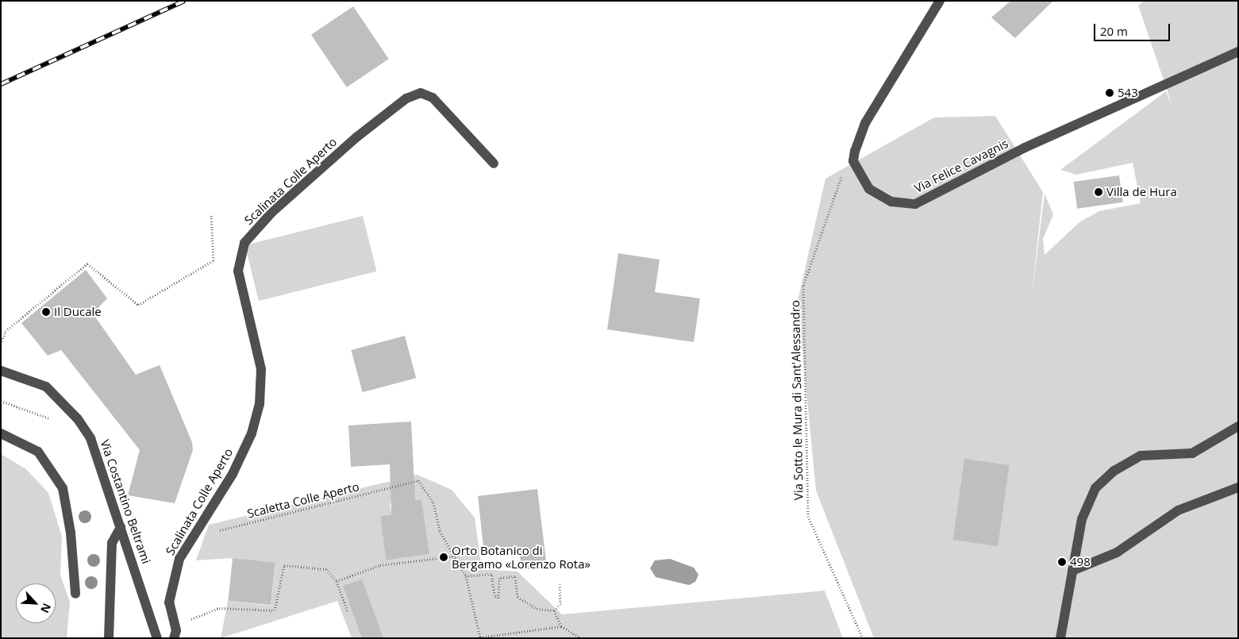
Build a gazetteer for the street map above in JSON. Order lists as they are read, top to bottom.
{
  "streets": {
    "street": ["Via Felice Cavagnis", "Scalinata Colle Aperto", "Via Costantino Beltrami"],
    "path": ["Via Sotto le Mura di Sant'Alessandro", "Scaletta Colle Aperto"]
  },
  "crossings": [
    ["Via Felice Cavagnis", "Via Sotto le Mura di Sant'Alessandro"],
    ["Scalinata Colle Aperto", "Scaletta Colle Aperto"]
  ],
  "places": [
    "543",
    "Villa de Hura",
    "Il Ducale",
    "Orto Botanico di Bergamo «Lorenzo Rota»",
    "498"
  ],
  "scale_bar": "20 m",
  "north": "bottom right"
}
